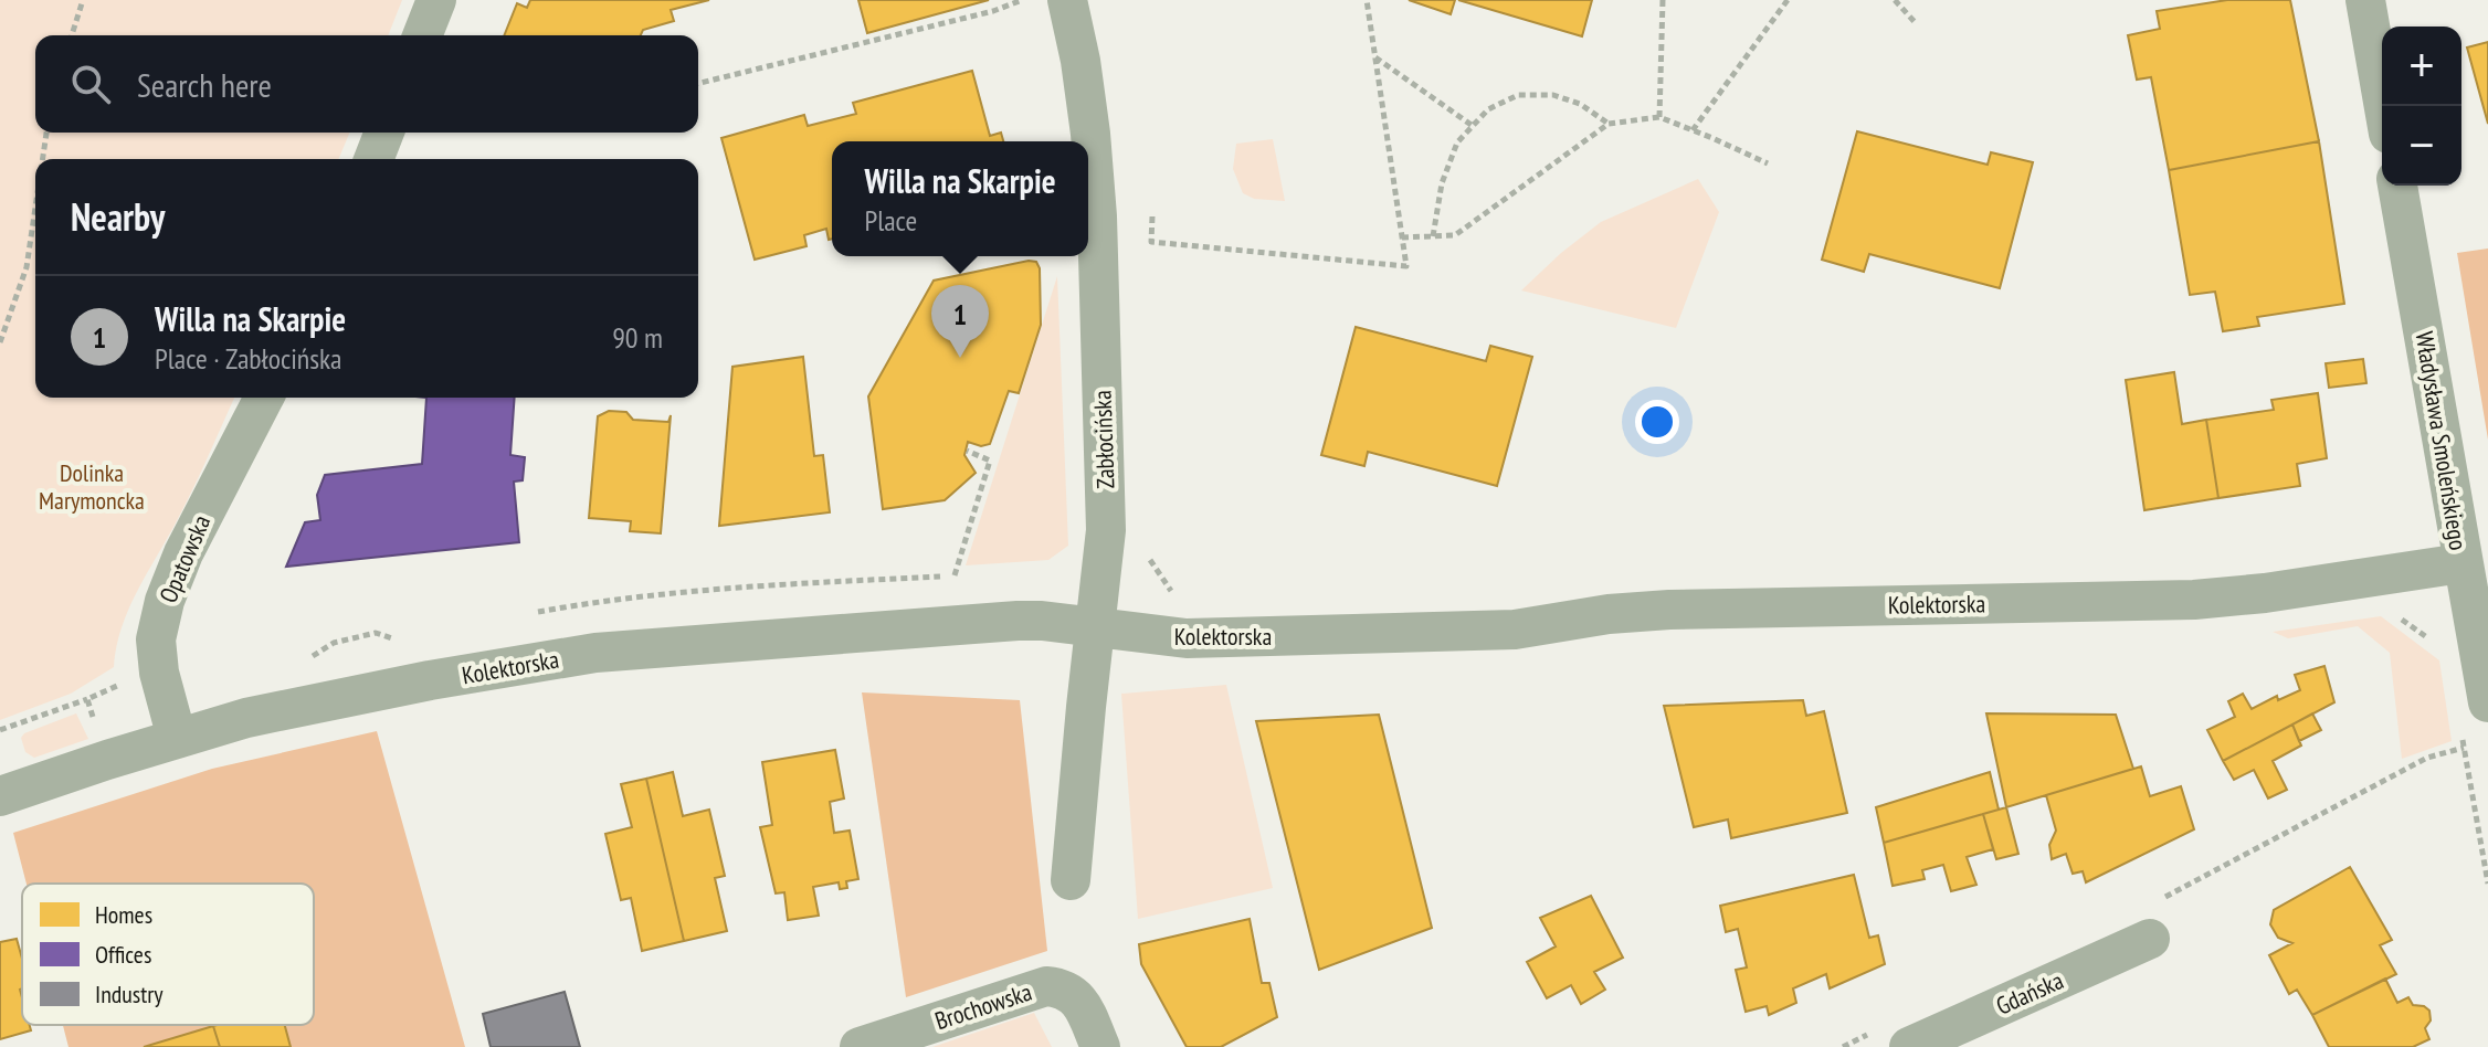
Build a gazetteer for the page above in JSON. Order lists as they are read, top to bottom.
{
  "streets": {
    "street": [
      "Zabłocińska",
      "Władysława Smoleńskiego",
      "Opatowska",
      "Kolektorska",
      "Gdańska",
      "Brochowska"
    ]
  },
  "crossings": [
    ["Zabłocińska", "Kolektorska"],
    ["Władysława Smoleńskiego", "Kolektorska"],
    ["Opatowska", "Kolektorska"]
  ],
  "parks": ["Dolinka Marymoncka"],
  "legend": ["Homes", "Offices", "Industry"],
  "page": {
    "map_buttons": ["+", "−"],
    "search": "Search here",
    "popup": ["Willa na Skarpie", "Place"],
    "heading": "Nearby",
    "list": [
      {
        "mark": "1",
        "name": "Willa na Skarpie",
        "note": "Place · Zabłocińska",
        "value": "90 m"
      }
    ],
    "pins": "1"
  }
}
